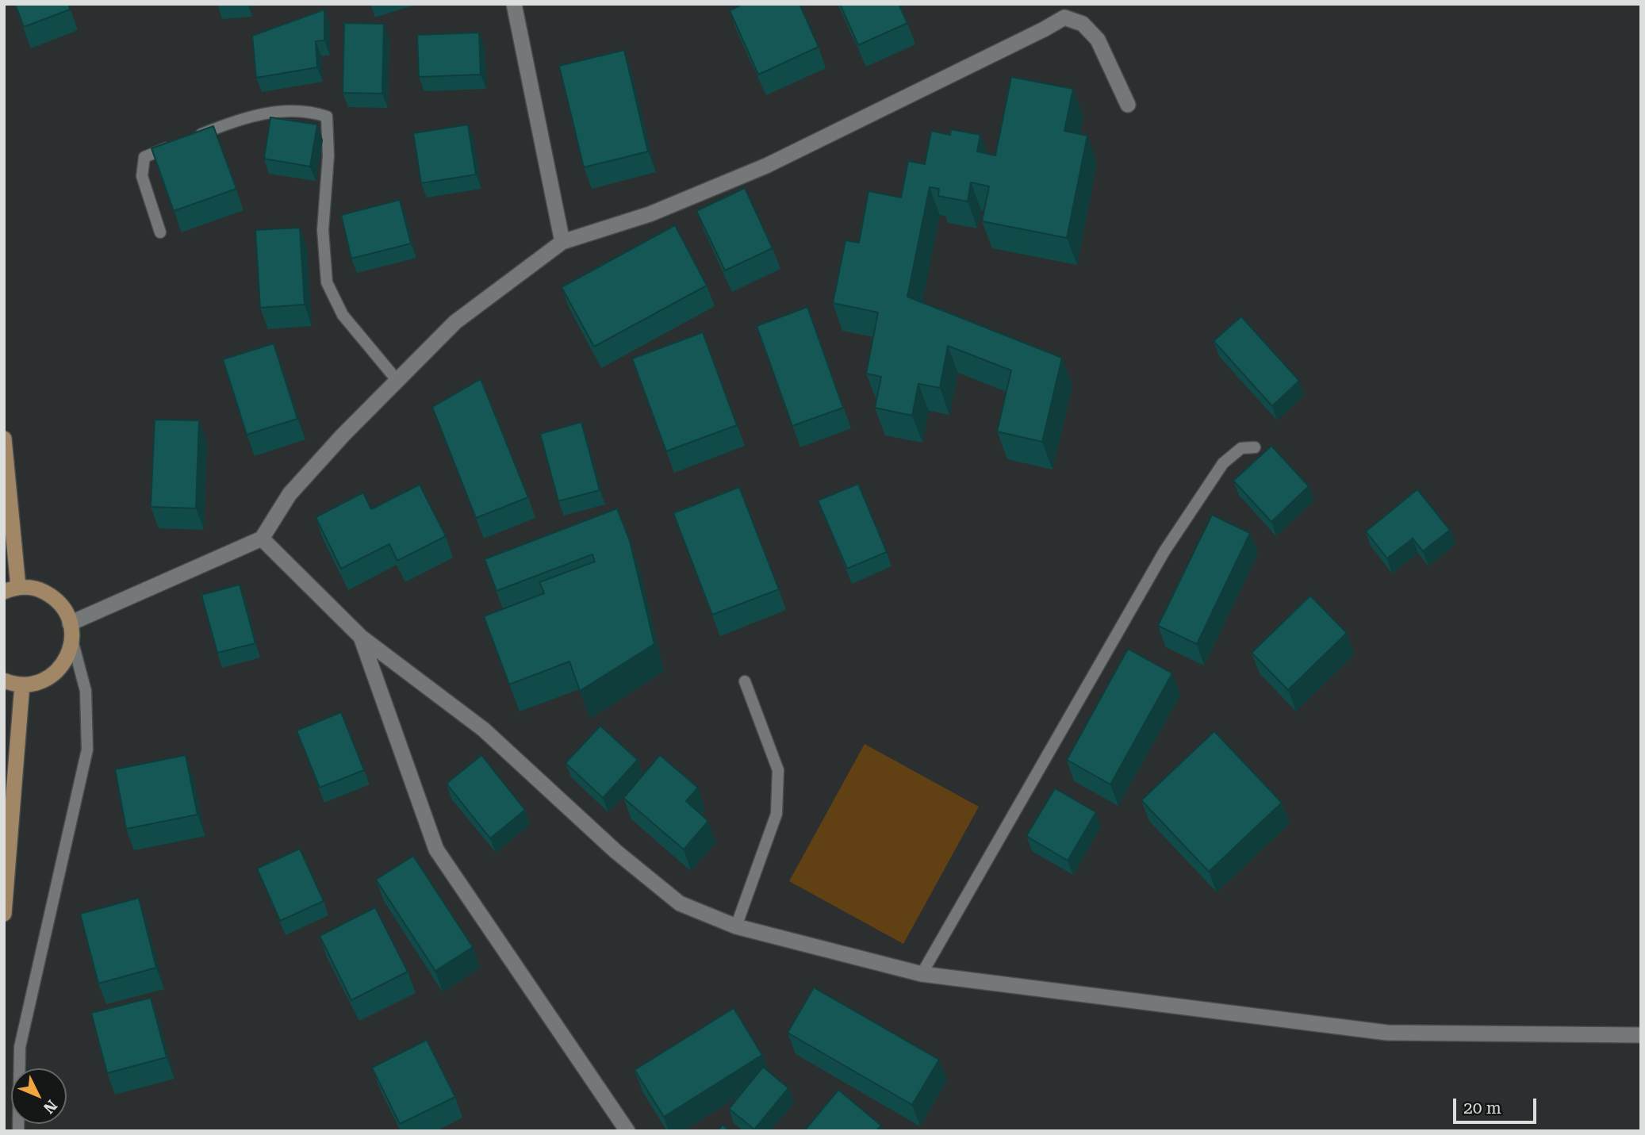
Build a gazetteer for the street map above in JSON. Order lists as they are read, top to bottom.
{
  "scale_bar": "20 m",
  "north": "bottom right"
}
